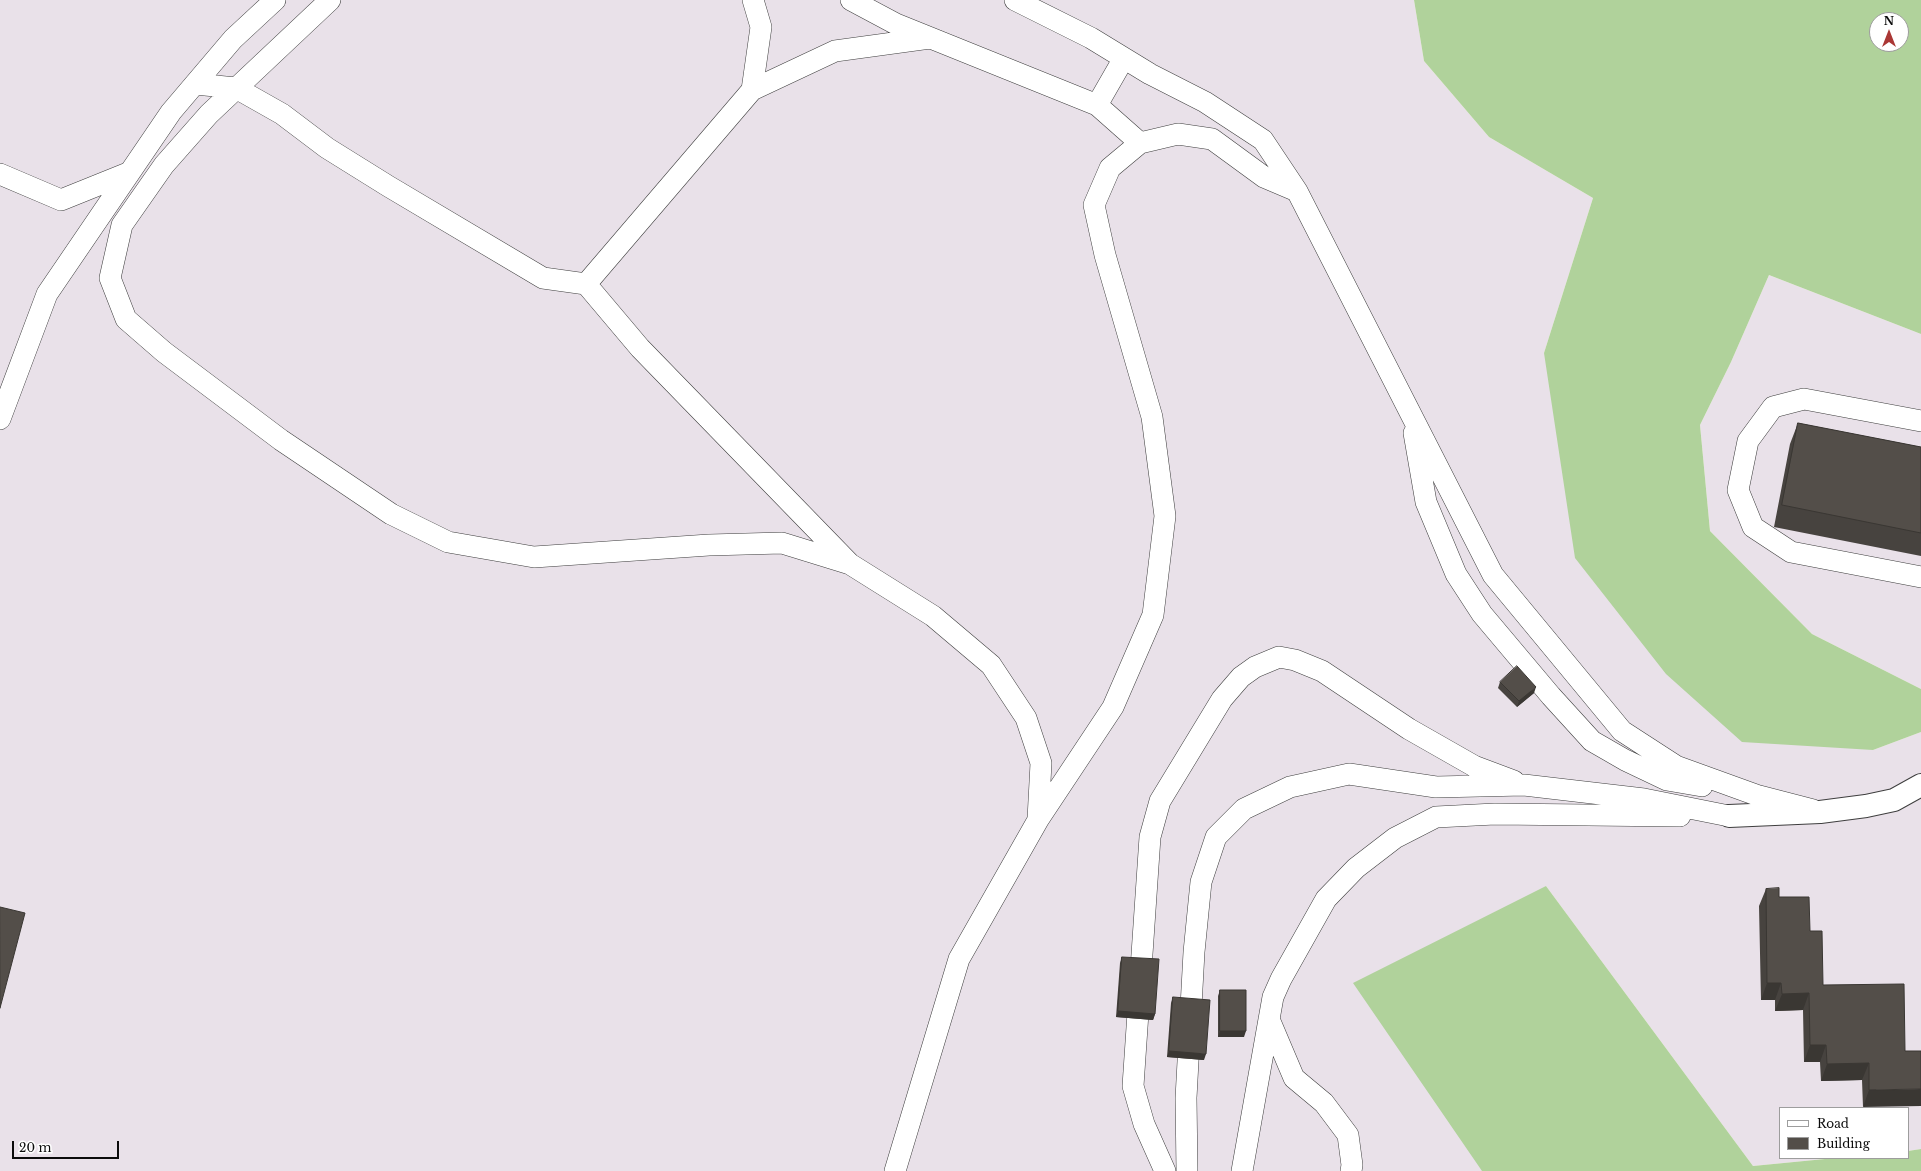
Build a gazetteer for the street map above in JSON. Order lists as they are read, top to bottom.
{
  "legend": ["Road", "Building"],
  "scale_bar": "20 m",
  "north": "top"
}
